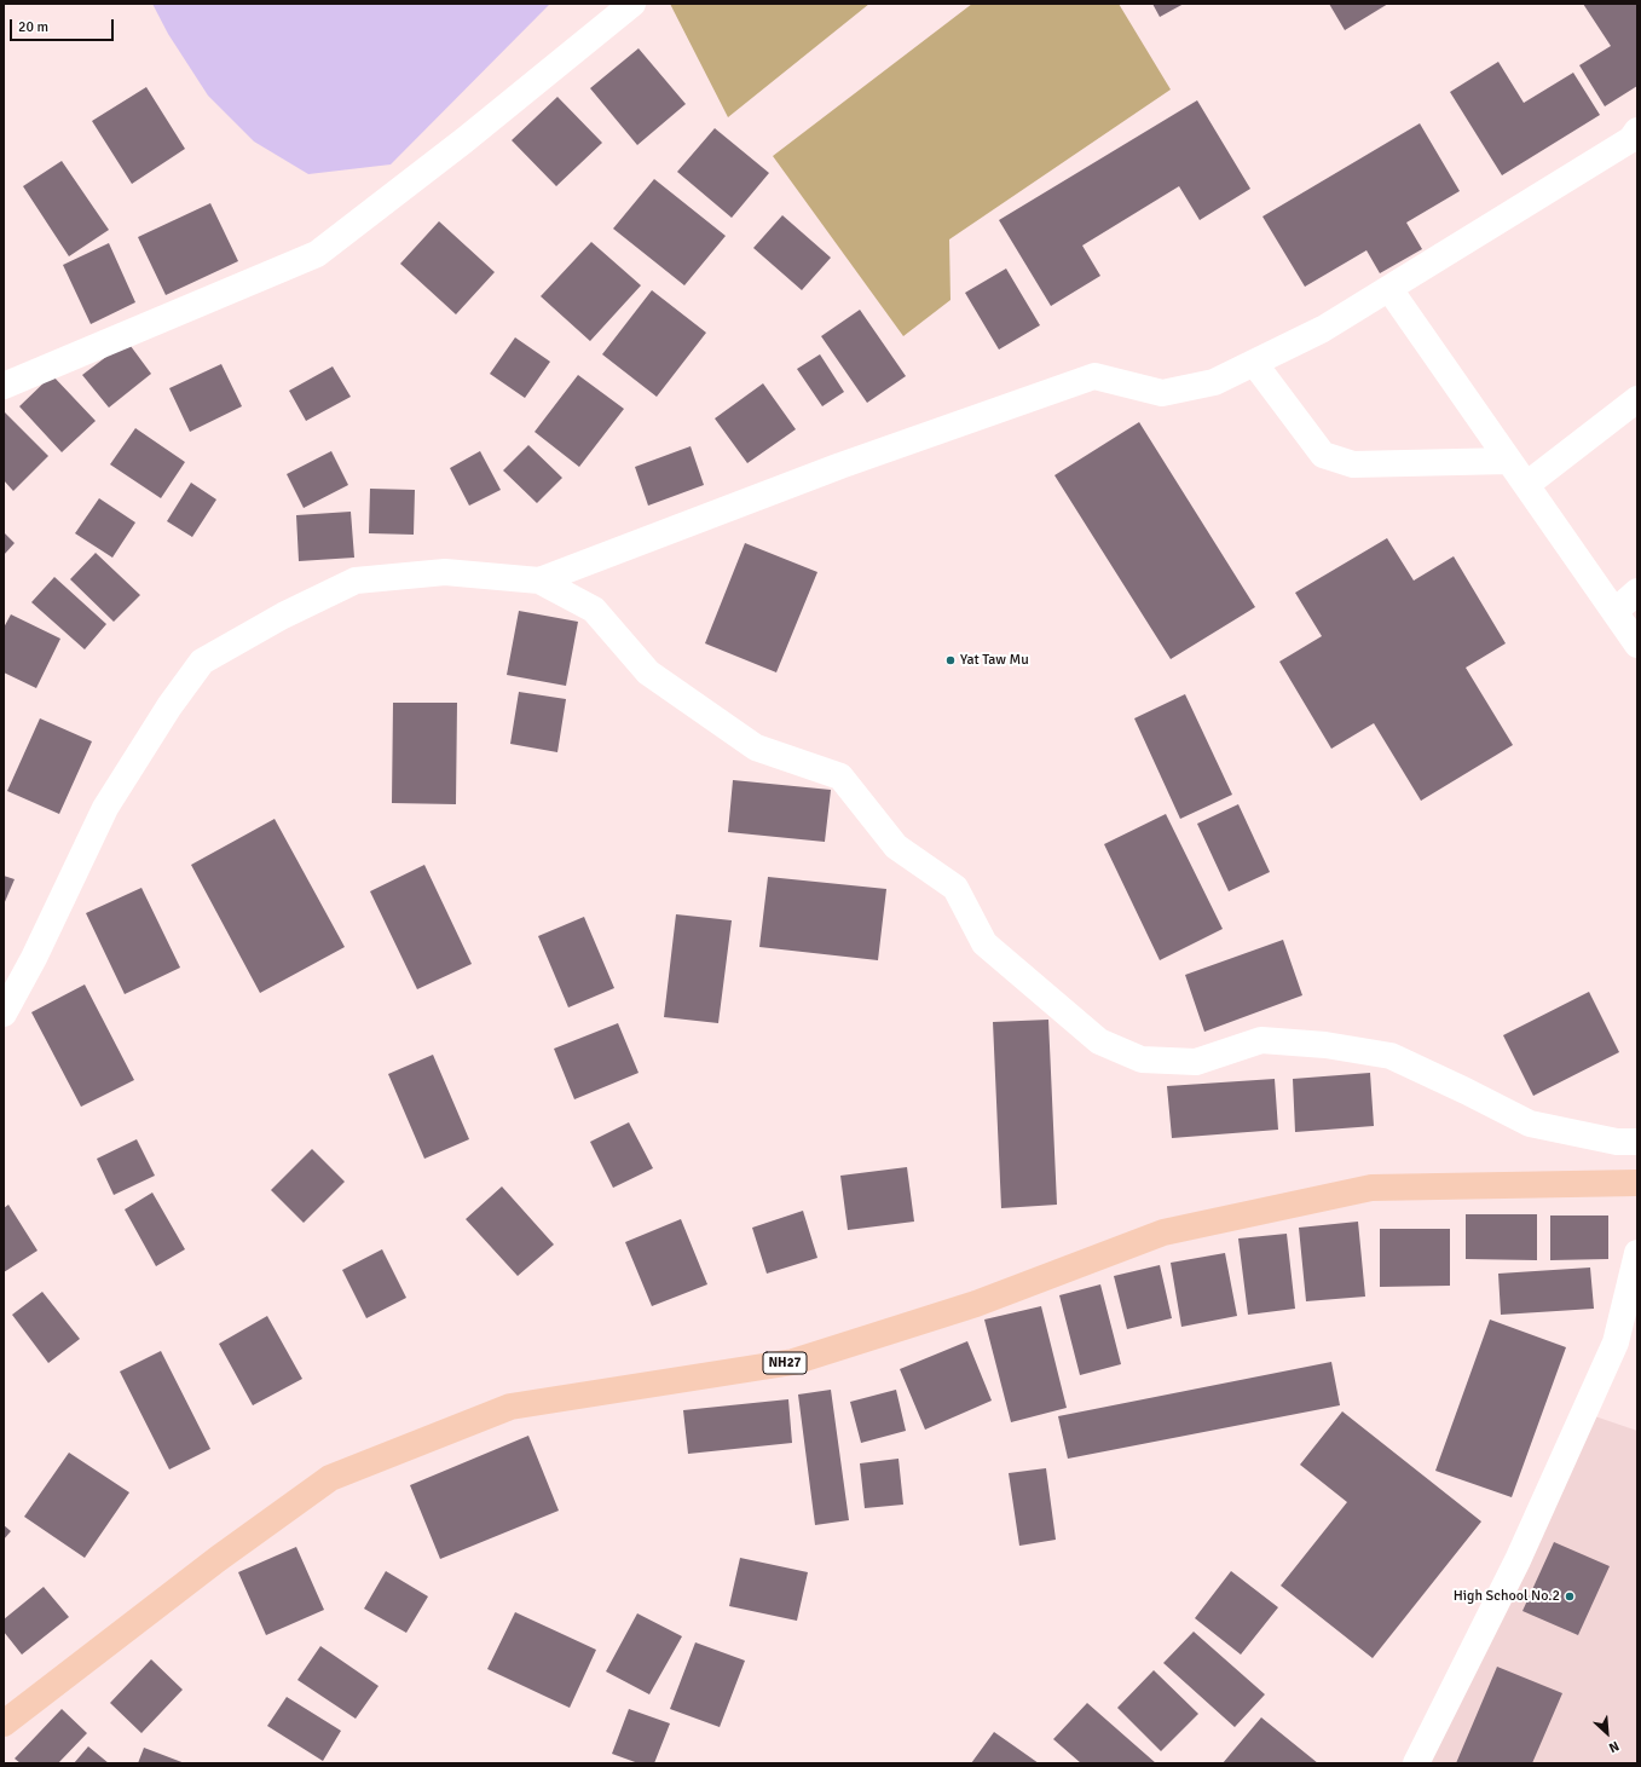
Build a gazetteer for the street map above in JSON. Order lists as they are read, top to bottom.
{
  "streets": {
    "highway": ["NH27"]
  },
  "places": ["Yat Taw Mu", "High School No.2"],
  "scale_bar": "20 m",
  "north": "bottom right"
}
